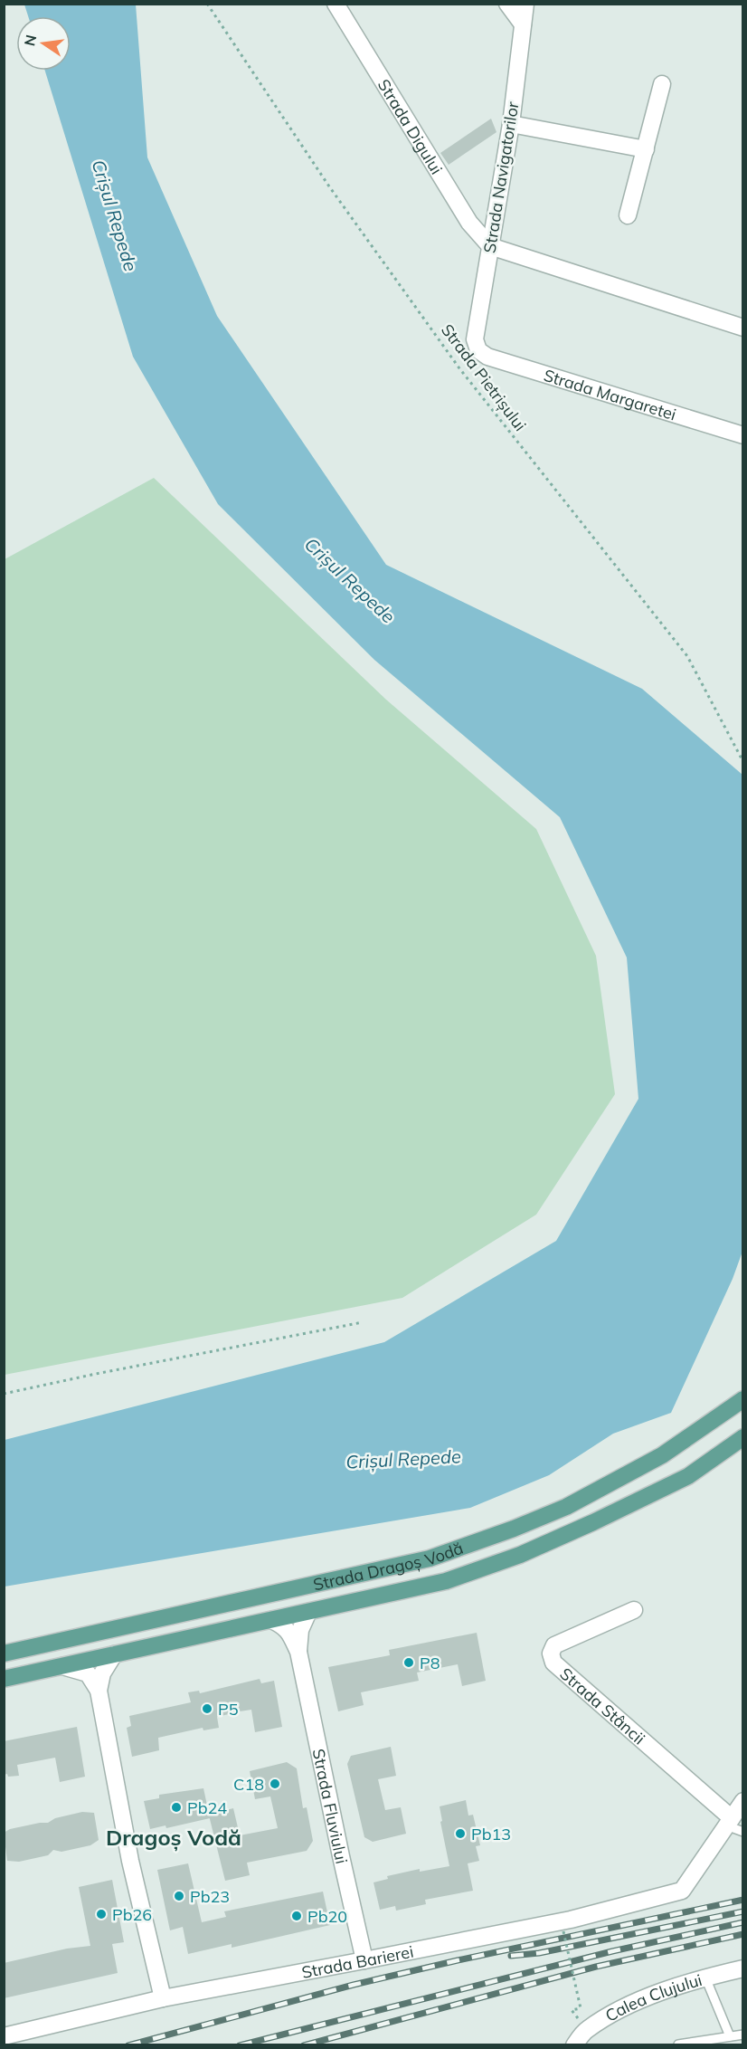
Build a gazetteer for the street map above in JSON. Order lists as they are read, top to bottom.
{
  "streets": {
    "main road": ["Strada Dragoș Vodă"],
    "street": [
      "Strada Digului",
      "Strada Navigatorilor",
      "Strada Margaretei",
      "Strada Stâncii",
      "Strada Fluviului",
      "Strada Barierei",
      "Calea Clujului"
    ],
    "path": ["Strada Pietrișului"]
  },
  "crossings": [
    ["Strada Digului", "Strada Navigatorilor"],
    ["Strada Navigatorilor", "Strada Margaretei"],
    ["Strada Stâncii", "Strada Barierei"],
    ["Strada Fluviului", "Strada Barierei"]
  ],
  "districts": ["Dragoș Vodă"],
  "water": ["Crișul Repede"],
  "places": [
    "P8",
    "P5",
    "C18",
    "Pb24",
    "Pb13",
    "Pb23",
    "Pb26",
    "Pb20"
  ],
  "north": "left"
}
